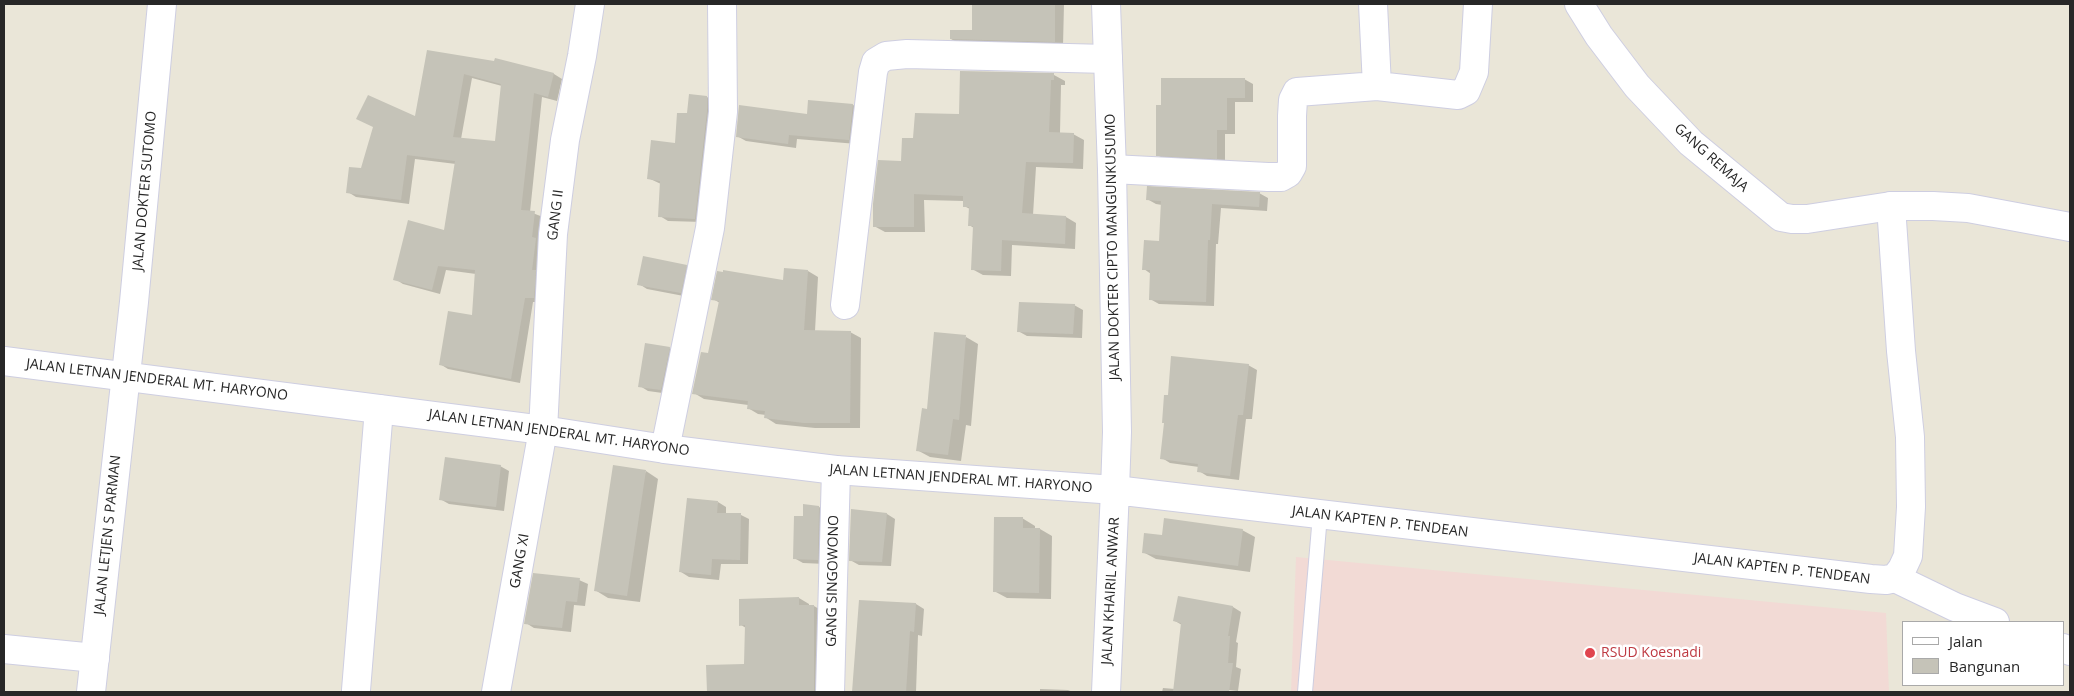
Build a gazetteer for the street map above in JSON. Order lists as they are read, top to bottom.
{
  "streets": {
    "street": [
      "GANG REMAJA",
      "JALAN DOKTER SUTOMO",
      "GANG II",
      "JALAN DOKTER CIPTO MANGUNKUSUMO",
      "JALAN LETNAN JENDERAL MT. HARYONO",
      "JALAN KAPTEN P. TENDEAN",
      "JALAN LETJEN S PARMAN",
      "GANG XI",
      "GANG SINGOWONO",
      "JALAN KHAIRIL ANWAR"
    ]
  },
  "crossings": [
    ["JALAN DOKTER SUTOMO", "JALAN LETNAN JENDERAL MT. HARYONO"],
    ["JALAN DOKTER SUTOMO", "JALAN LETJEN S PARMAN"],
    ["GANG II", "JALAN LETNAN JENDERAL MT. HARYONO"],
    ["GANG II", "GANG XI"],
    ["JALAN DOKTER CIPTO MANGUNKUSUMO", "JALAN LETNAN JENDERAL MT. HARYONO"],
    ["JALAN DOKTER CIPTO MANGUNKUSUMO", "JALAN KAPTEN P. TENDEAN"],
    ["JALAN DOKTER CIPTO MANGUNKUSUMO", "JALAN KHAIRIL ANWAR"],
    ["JALAN LETNAN JENDERAL MT. HARYONO", "JALAN KAPTEN P. TENDEAN"],
    ["JALAN LETNAN JENDERAL MT. HARYONO", "JALAN LETJEN S PARMAN"],
    ["JALAN LETNAN JENDERAL MT. HARYONO", "GANG XI"],
    ["JALAN LETNAN JENDERAL MT. HARYONO", "GANG SINGOWONO"],
    ["JALAN LETNAN JENDERAL MT. HARYONO", "JALAN KHAIRIL ANWAR"],
    ["JALAN KAPTEN P. TENDEAN", "JALAN KHAIRIL ANWAR"]
  ],
  "places": ["RSUD Koesnadi"],
  "legend": ["Jalan", "Bangunan"]
}
